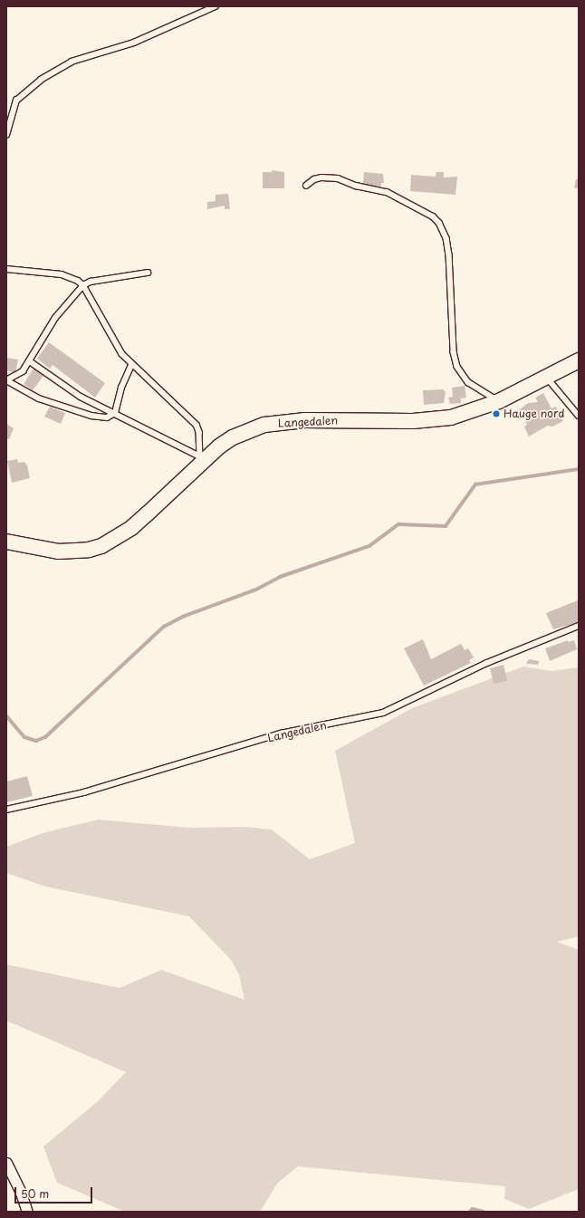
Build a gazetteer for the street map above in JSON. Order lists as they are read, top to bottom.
{
  "streets": {
    "main road": ["Langedalen"]
  },
  "places": ["Hauge nord"],
  "scale_bar": "50 m"
}
